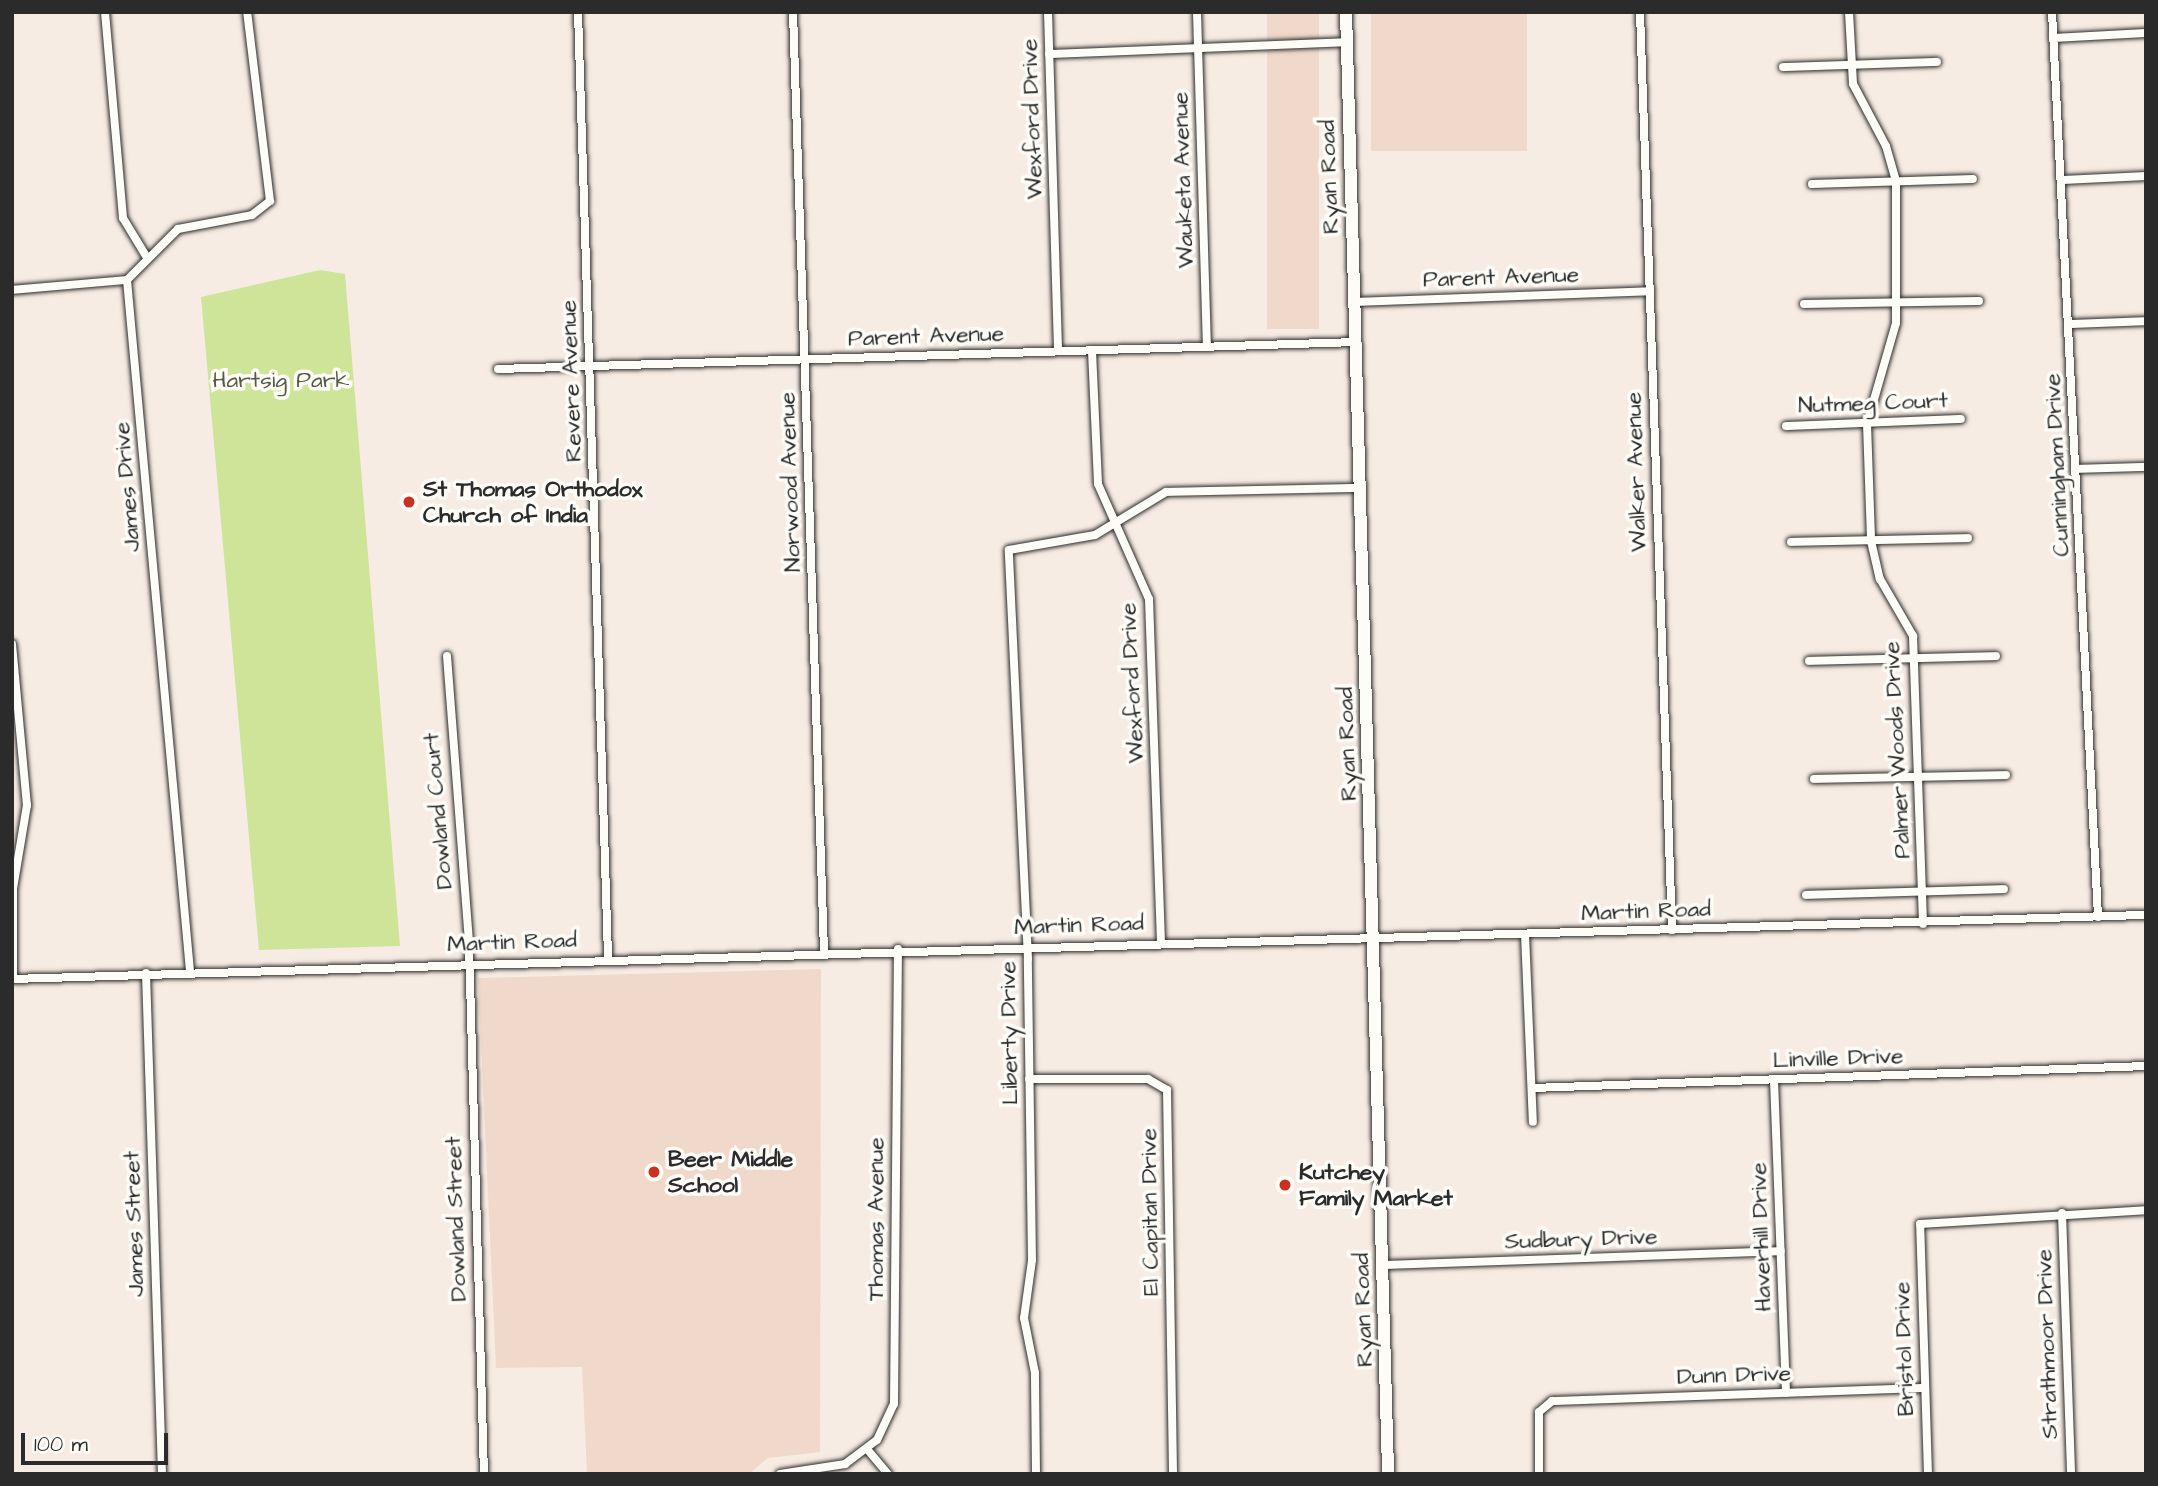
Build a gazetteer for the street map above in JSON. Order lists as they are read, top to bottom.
{
  "streets": {
    "main road": ["Ryan Road"],
    "street": [
      "Wexford Drive",
      "Wauketa Avenue",
      "Parent Avenue",
      "Revere Avenue",
      "Nutmeg Court",
      "Cunningham Drive",
      "Walker Avenue",
      "Norwood Avenue",
      "James Drive",
      "Palmer Woods Drive",
      "Dowland Court",
      "Martin Road",
      "Liberty Drive",
      "Linville Drive",
      "El Capitan Drive",
      "Dowland Street",
      "Thomas Avenue",
      "James Street",
      "Haverhill Drive",
      "Sudbury Drive",
      "Strathmoor Drive",
      "Bristol Drive",
      "Dunn Drive"
    ]
  },
  "crossings": [
    ["Wexford Drive", "Parent Avenue"],
    ["Wexford Drive", "Martin Road"],
    ["Wexford Drive", "Liberty Drive"],
    ["Ryan Road", "Parent Avenue"],
    ["Ryan Road", "Martin Road"],
    ["Ryan Road", "Sudbury Drive"],
    ["Wauketa Avenue", "Parent Avenue"],
    ["Parent Avenue", "Revere Avenue"],
    ["Parent Avenue", "Walker Avenue"],
    ["Parent Avenue", "Norwood Avenue"],
    ["Revere Avenue", "Martin Road"],
    ["Nutmeg Court", "Palmer Woods Drive"],
    ["Cunningham Drive", "Martin Road"],
    ["Walker Avenue", "Martin Road"],
    ["Norwood Avenue", "Martin Road"],
    ["James Drive", "Martin Road"],
    ["Palmer Woods Drive", "Martin Road"],
    ["Dowland Court", "Martin Road"],
    ["Dowland Court", "Dowland Street"],
    ["Martin Road", "Liberty Drive"],
    ["Martin Road", "Dowland Street"],
    ["Martin Road", "Thomas Avenue"],
    ["Martin Road", "James Street"],
    ["Liberty Drive", "El Capitan Drive"],
    ["Linville Drive", "Haverhill Drive"],
    ["Haverhill Drive", "Sudbury Drive"],
    ["Haverhill Drive", "Dunn Drive"],
    ["Strathmoor Drive", "Bristol Drive"],
    ["Bristol Drive", "Dunn Drive"]
  ],
  "parks": ["Hartsig Park"],
  "places": ["St Thomas Orthodox Church of India", "Beer Middle School", "Kutchey Family Market"],
  "scale_bar": "100 m"
}
